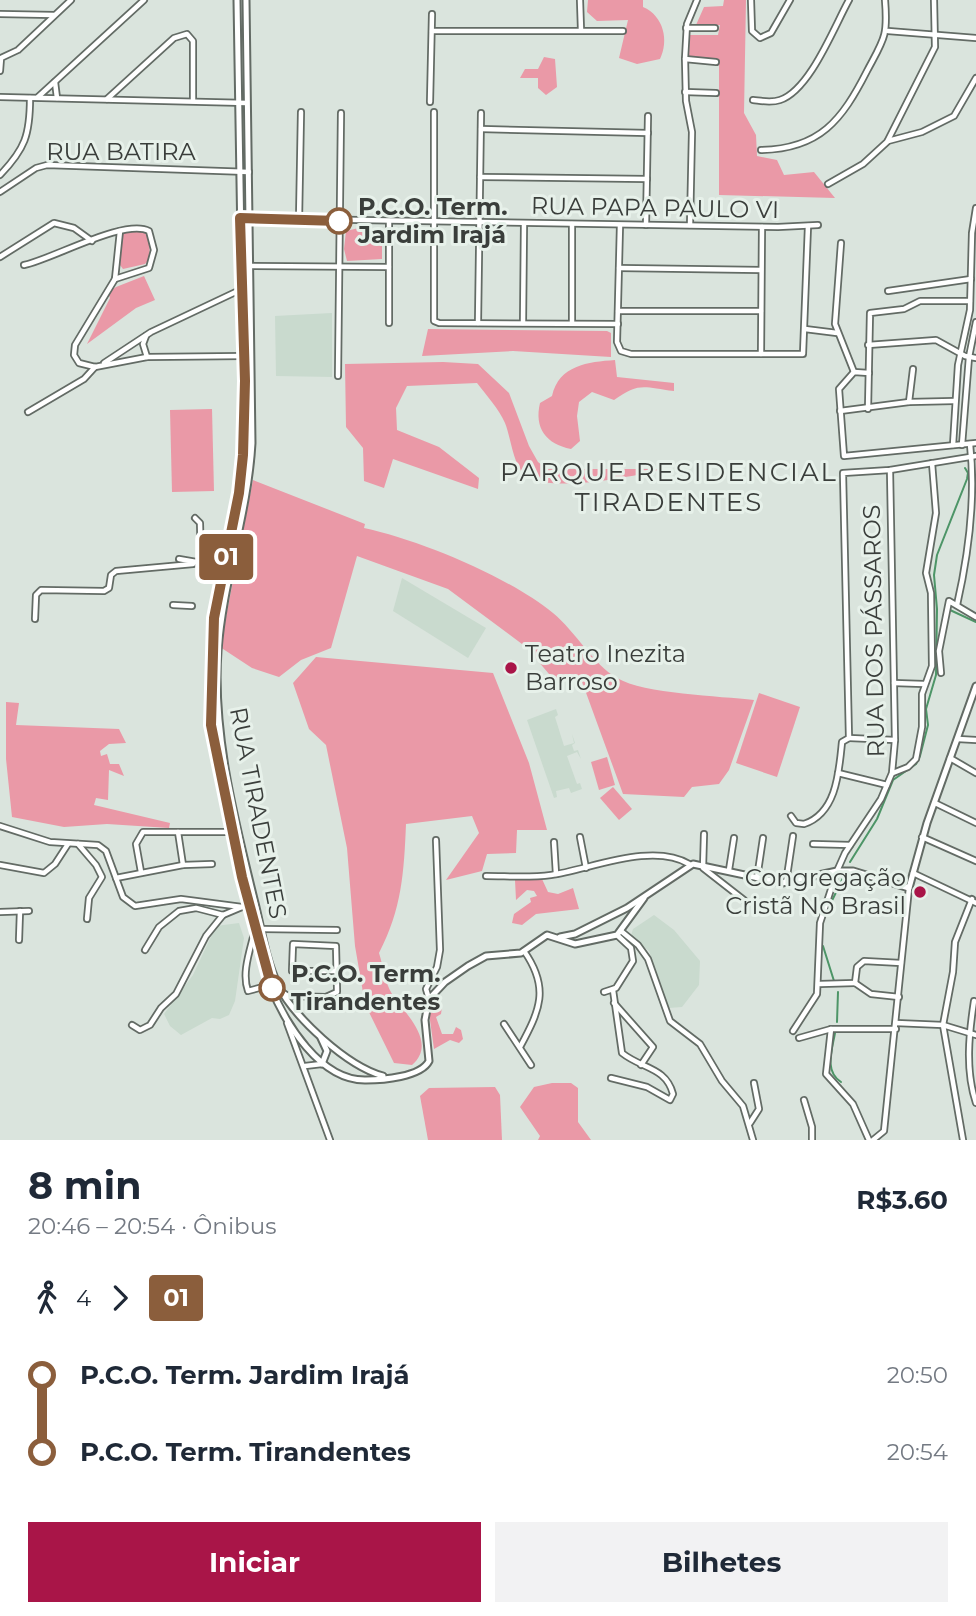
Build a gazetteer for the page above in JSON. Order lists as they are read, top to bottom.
{
  "streets": {
    "street": [
      "RUA BATIRA",
      "RUA PAPA PAULO VI",
      "RUA DOS PÁSSAROS",
      "RUA TIRADENTES"
    ]
  },
  "crossings": [
    ["RUA BATIRA", "RUA TIRADENTES"],
    ["RUA PAPA PAULO VI", "RUA TIRADENTES"]
  ],
  "districts": ["PARQUE RESIDENCIAL TIRADENTES"],
  "places": [
    "P.C.O. Term. Jardim Irajá",
    "Teatro Inezita Barroso",
    "Congregação Cristã No Brasil",
    "P.C.O. Term. Tirandentes"
  ],
  "lines": ["bus line 01"],
  "page": {
    "on_map": "01",
    "heading": ["8 min", "20:46 – 20:54 · Ônibus", "R$3.60"],
    "legs": ["4", "01"],
    "list": [
      {
        "name": "P.C.O. Term. Jardim Irajá",
        "value": "20:50"
      },
      {
        "name": "P.C.O. Term. Tirandentes",
        "value": "20:54"
      }
    ],
    "buttons": ["Iniciar", "Bilhetes"]
  }
}
